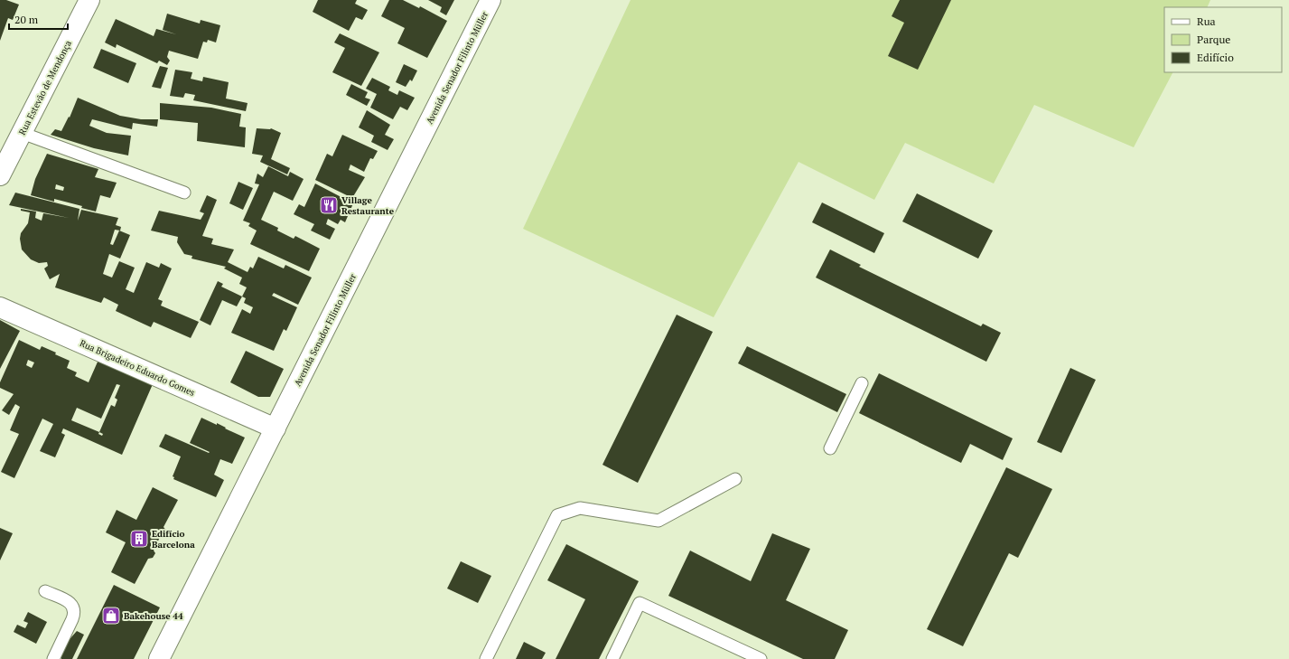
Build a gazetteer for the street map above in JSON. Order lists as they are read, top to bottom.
{
  "streets": {
    "street": ["Avenida Senador Filinto Müller", "Rua Estevão de Mendonça", "Rua Brigadeiro Eduardo Gomes"]
  },
  "crossings": [
    ["Avenida Senador Filinto Müller", "Rua Brigadeiro Eduardo Gomes"]
  ],
  "places": {
    "restaurant": ["Village Restaurante"],
    "building": ["Edifício Barcelona"],
    "shop": ["Bakehouse 44"]
  },
  "legend": ["Rua", "Parque", "Edifício"],
  "scale_bar": "20 m"
}
